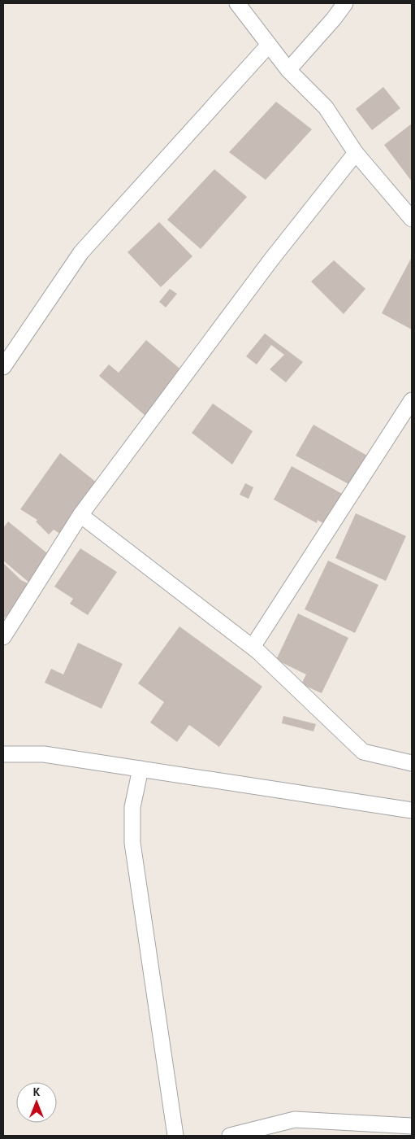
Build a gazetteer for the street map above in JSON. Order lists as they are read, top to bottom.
{
  "north": "top"
}
